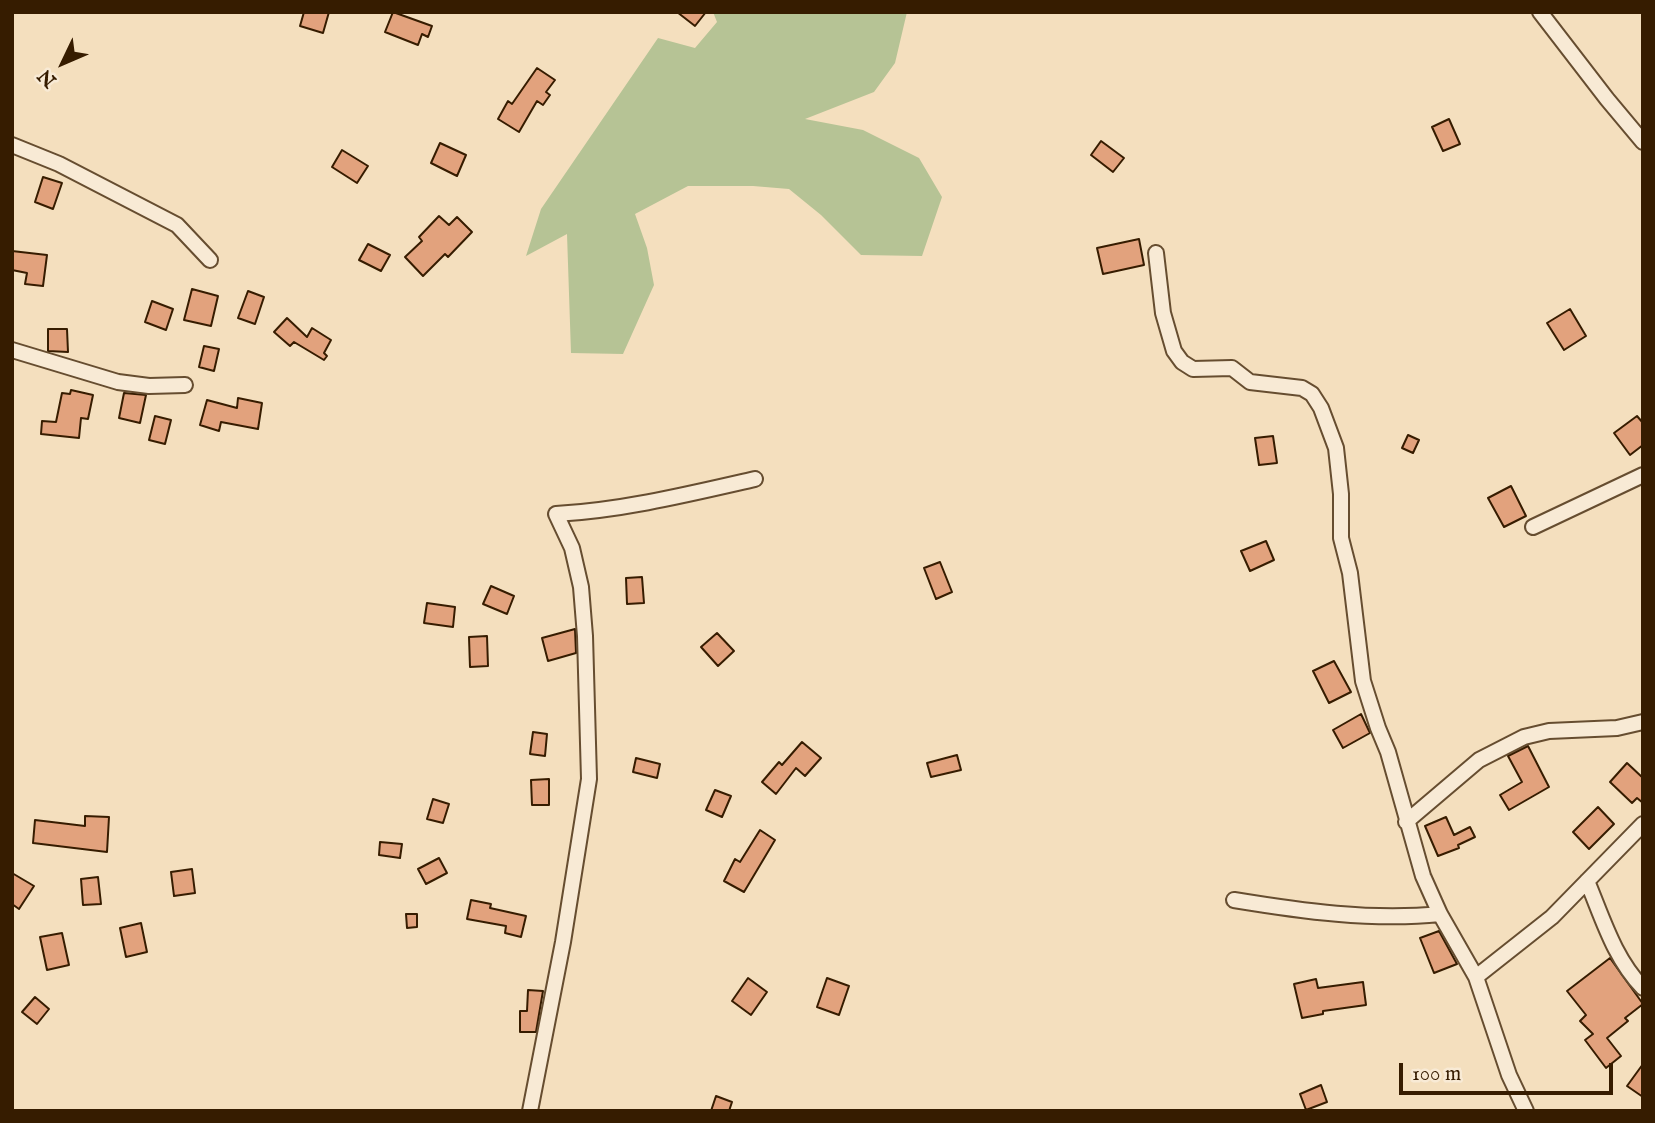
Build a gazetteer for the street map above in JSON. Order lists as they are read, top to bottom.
{
  "scale_bar": "100 m",
  "north": "bottom left"
}
